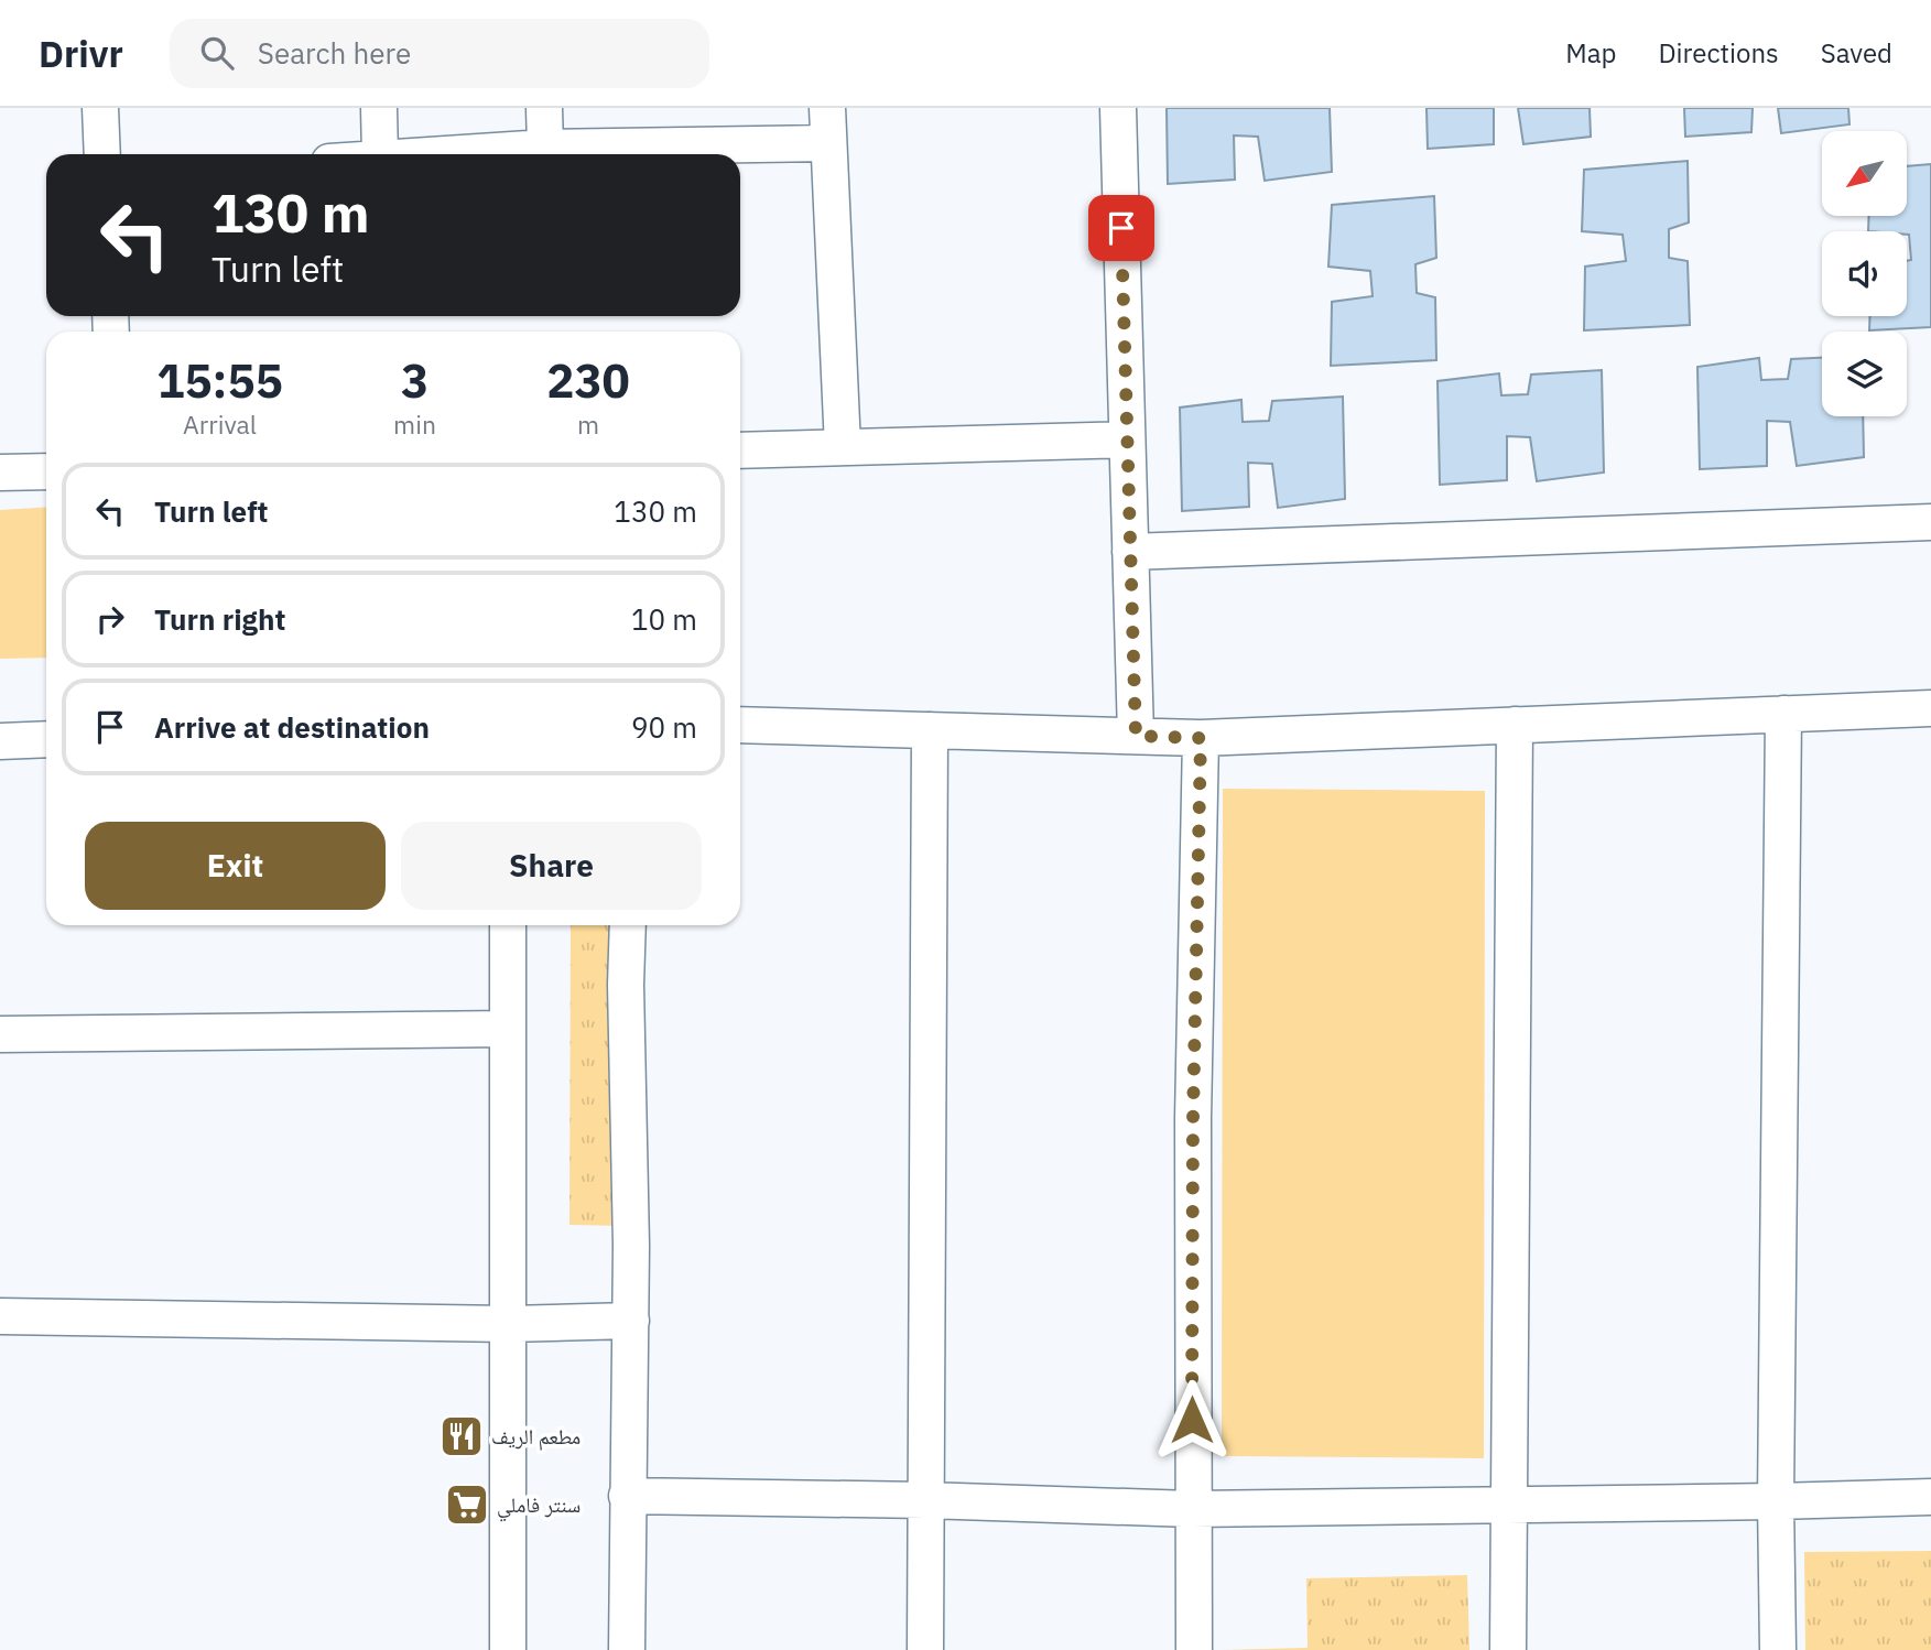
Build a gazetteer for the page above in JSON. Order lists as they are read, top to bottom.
{
  "places": {
    "restaurant": ["مطعم الريف"],
    "supermarket": ["سنتر فاملي"]
  },
  "north": "bottom left",
  "page": {
    "header": "Drivr",
    "search": "Search here",
    "nav": ["Map", "Directions", "Saved"],
    "turn": ["130 m", "Turn left"],
    "eta": [
      "15:55",
      "Arrival",
      "3",
      "min",
      "230",
      "m"
    ],
    "list": [
      {
        "name": "Turn left",
        "value": "130 m"
      },
      {
        "name": "Turn right",
        "value": "10 m"
      },
      {
        "name": "Arrive at destination",
        "value": "90 m"
      }
    ],
    "buttons": ["Exit", "Share"]
  }
}
